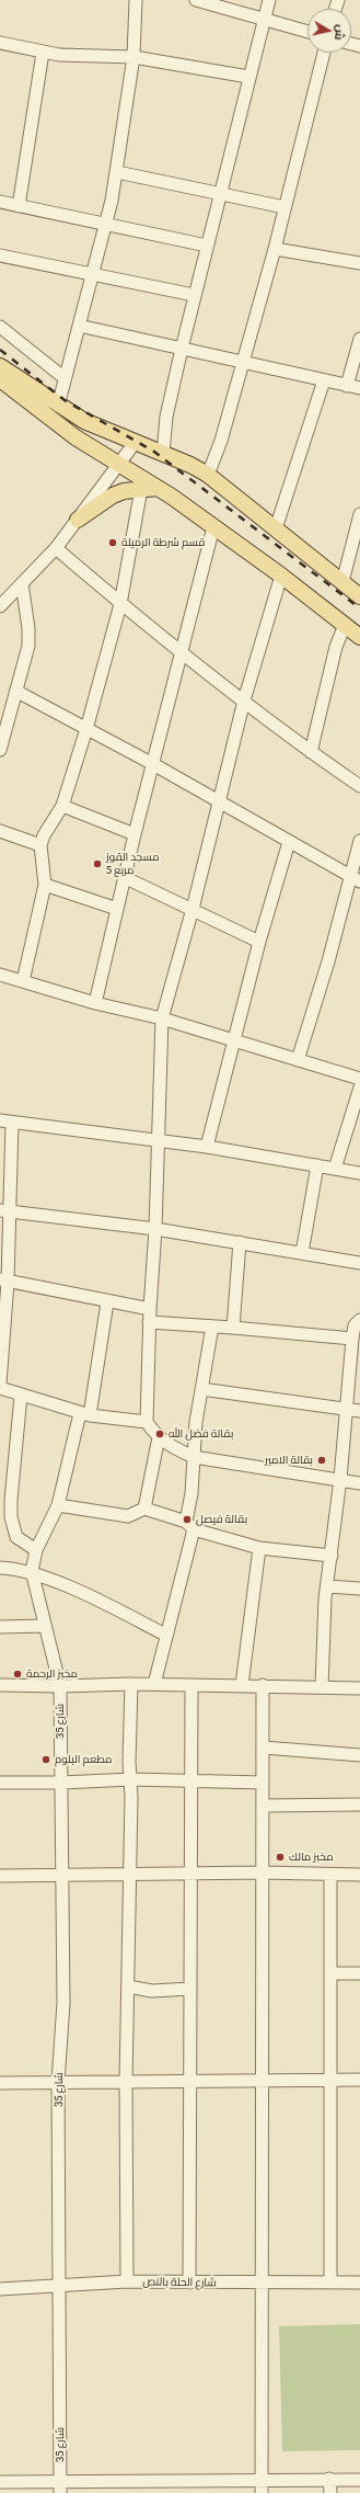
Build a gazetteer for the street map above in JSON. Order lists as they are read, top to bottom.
{
  "streets": {
    "street": ["شارع 35", "شارع الحلة بالنص"]
  },
  "crossings": [
    ["شارع 35", "شارع الحلة بالنص"]
  ],
  "places": [
    "قسم شرطة الرميلة",
    "مسجد القوز مربع 5",
    "بقالة فضل الله",
    "بقالة الامير",
    "بقالة فيصل",
    "مخبز الرحمة",
    "مطعم البلوم",
    "مخبز مالك"
  ],
  "north": "right"
}
